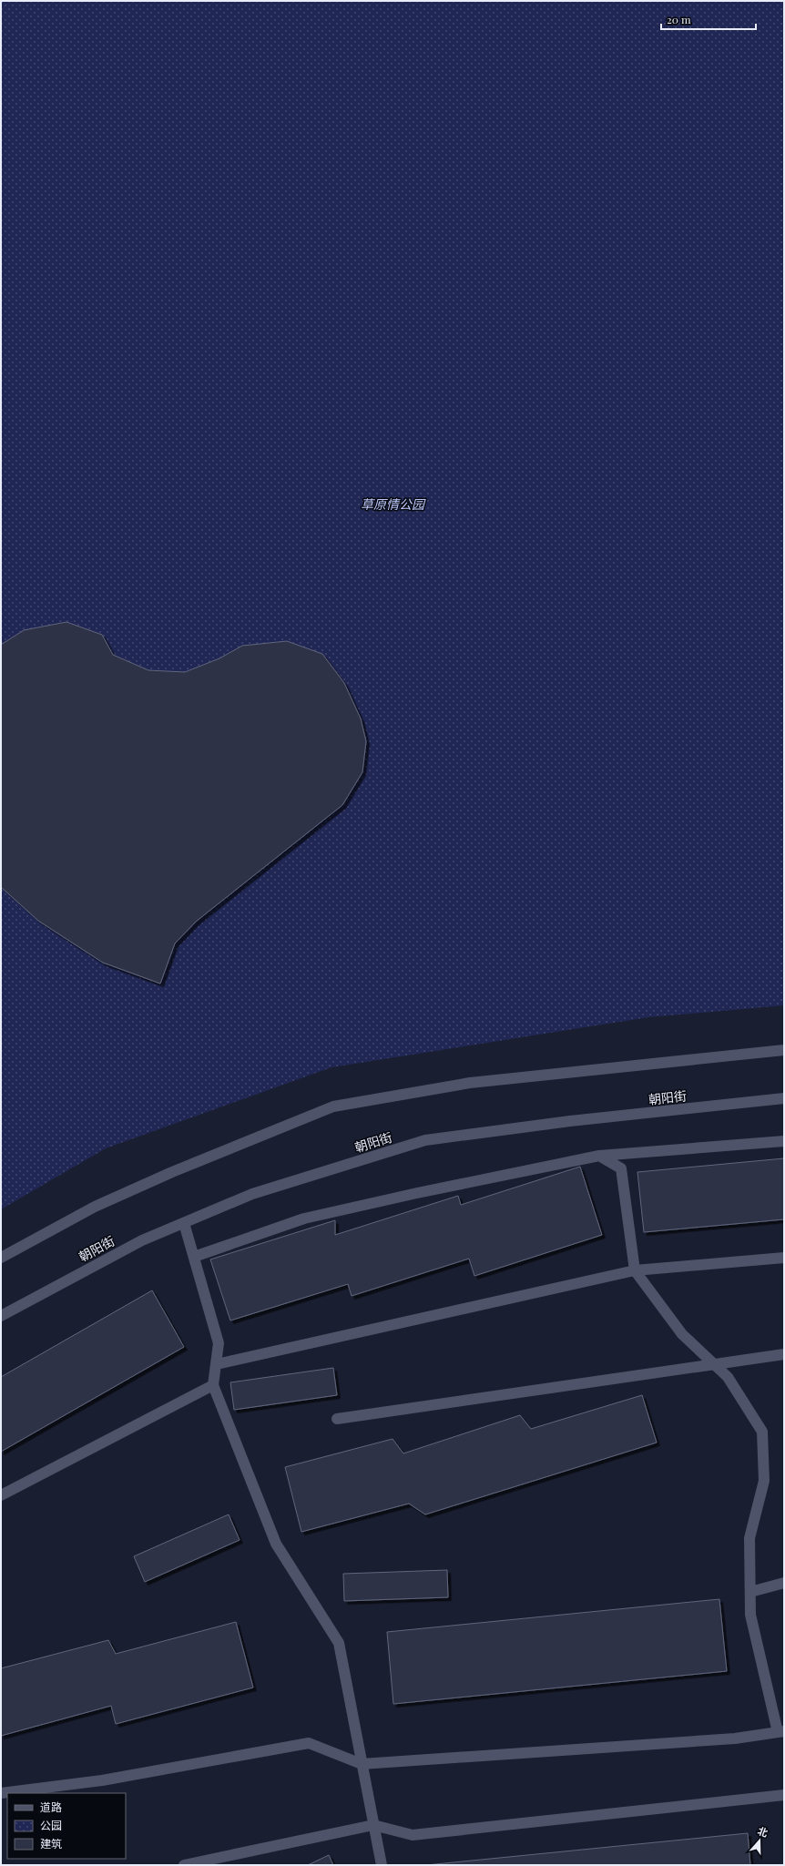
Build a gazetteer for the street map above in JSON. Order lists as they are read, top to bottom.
{
  "streets": {
    "street": ["朝阳街"]
  },
  "parks": ["草原情公园"],
  "legend": ["道路", "公园", "建筑"],
  "scale_bar": "20 m",
  "north": "top"
}
